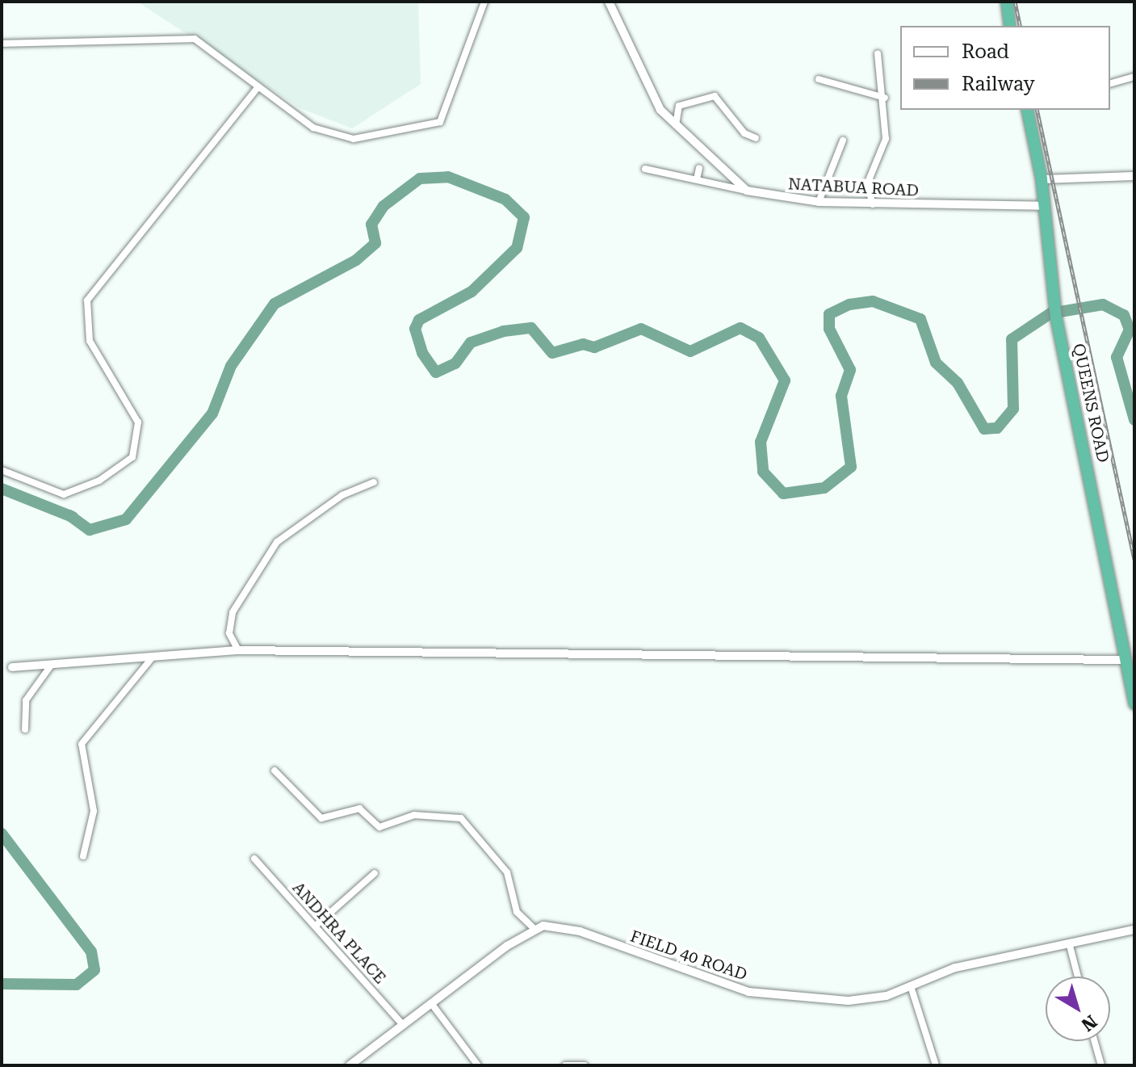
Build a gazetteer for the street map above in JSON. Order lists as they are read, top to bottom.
{
  "streets": {
    "highway": ["QUEENS ROAD"],
    "street": ["NATABUA ROAD", "ANDHRA PLACE", "FIELD 40 ROAD"]
  },
  "crossings": [
    ["NATABUA ROAD", "QUEENS ROAD"]
  ],
  "legend": ["Road", "Railway"],
  "north": "bottom right"
}
